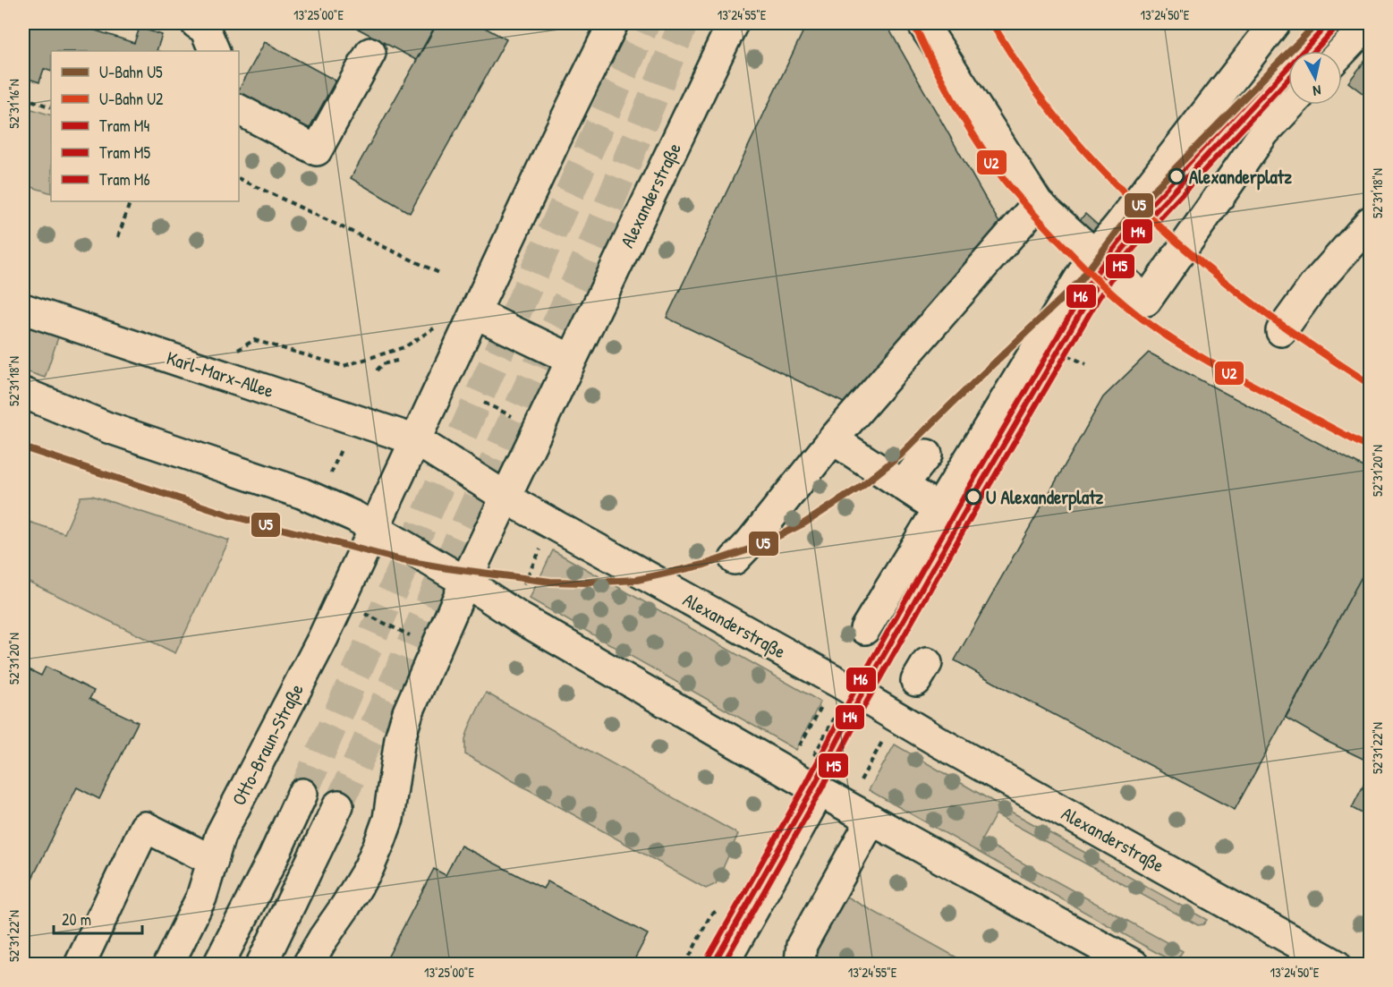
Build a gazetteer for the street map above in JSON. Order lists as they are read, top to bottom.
{
  "streets": {
    "main road": ["Alexanderstraße", "Karl-Marx-Allee", "Otto-Braun-Straße"]
  },
  "crossings": [
    ["Alexanderstraße", "Karl-Marx-Allee"]
  ],
  "places": ["Alexanderplatz", "U Alexanderplatz"],
  "lines": [
    "metro line U5",
    "metro line U2",
    "tram line M4",
    "tram line M6",
    "tram line M5"
  ],
  "legend": [
    "U-Bahn U5",
    "U-Bahn U2",
    "Tram M4",
    "Tram M5",
    "Tram M6"
  ],
  "scale_bar": "20 m",
  "north": "bottom",
  "coordinates": [
    "13°25'00\"E",
    "13°24'55\"E",
    "13°24'50\"E",
    "52°31'16\"N",
    "52°31'18\"N",
    "52°31'20\"N",
    "52°31'22\"N"
  ]
}
